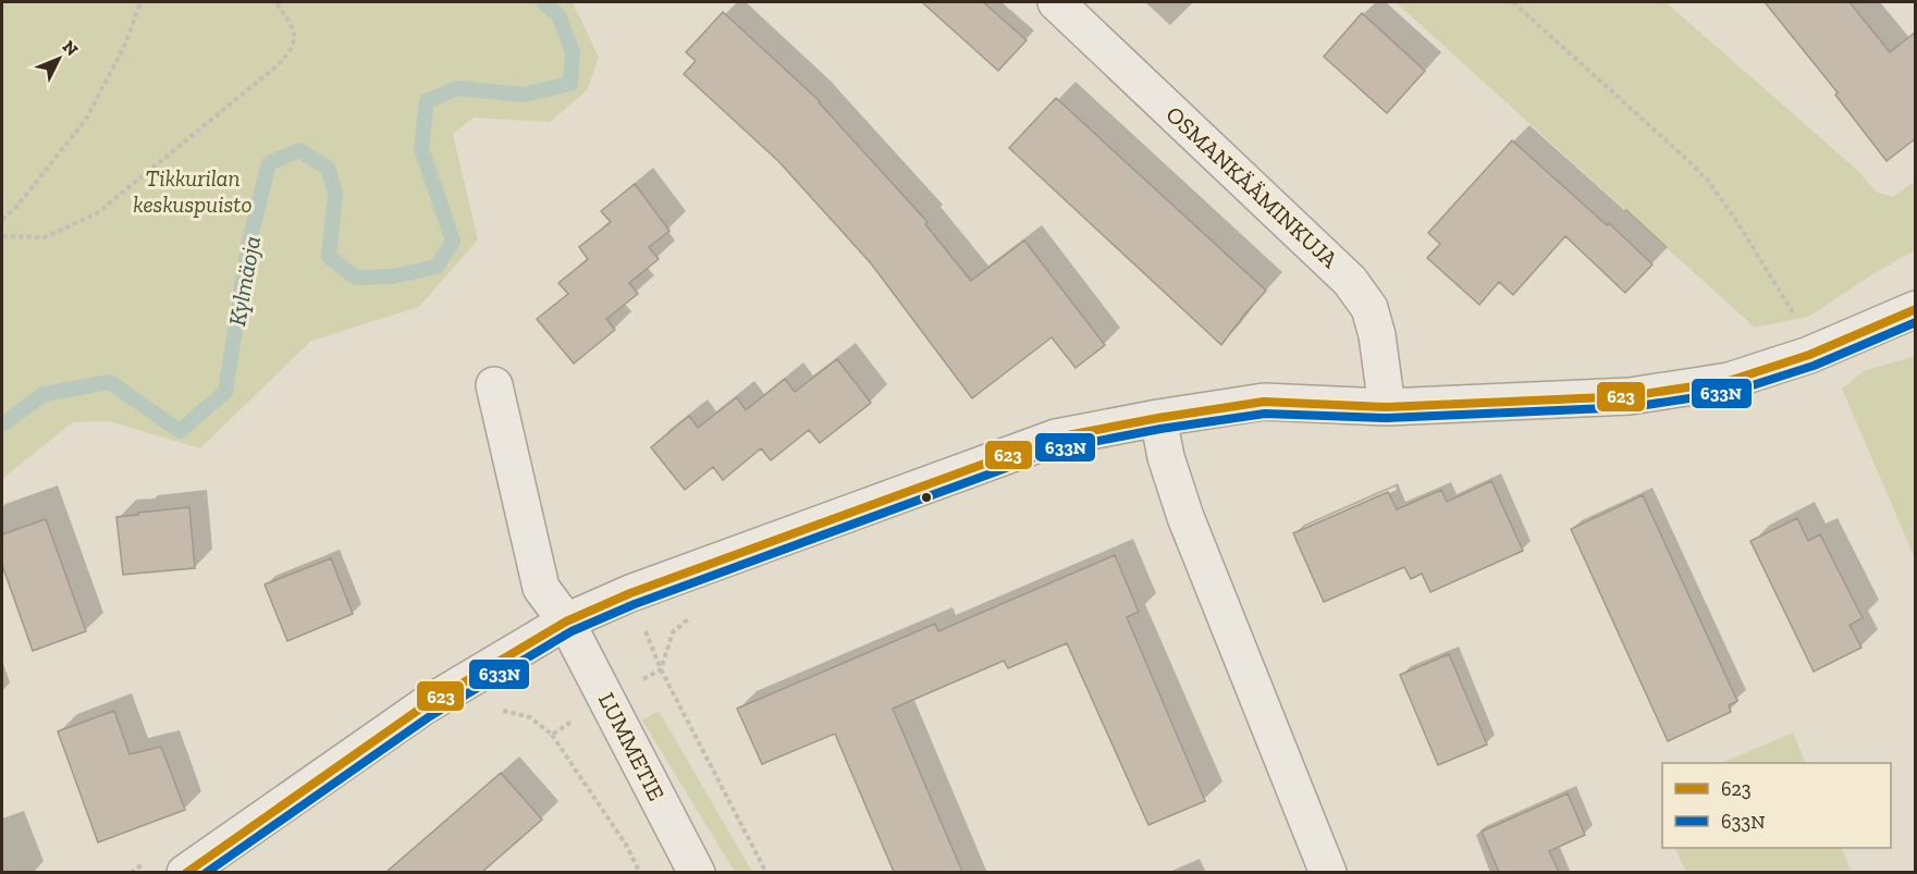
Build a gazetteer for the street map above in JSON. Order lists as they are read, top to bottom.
{
  "streets": {
    "street": ["OSMANKÄÄMINKUJA", "LUMMETIE"]
  },
  "water": ["Kylmäoja"],
  "parks": ["Tikkurilan keskuspuisto"],
  "lines": ["transit line 623", "transit line 633N"],
  "legend": ["623", "633N"],
  "north": "top right"
}
